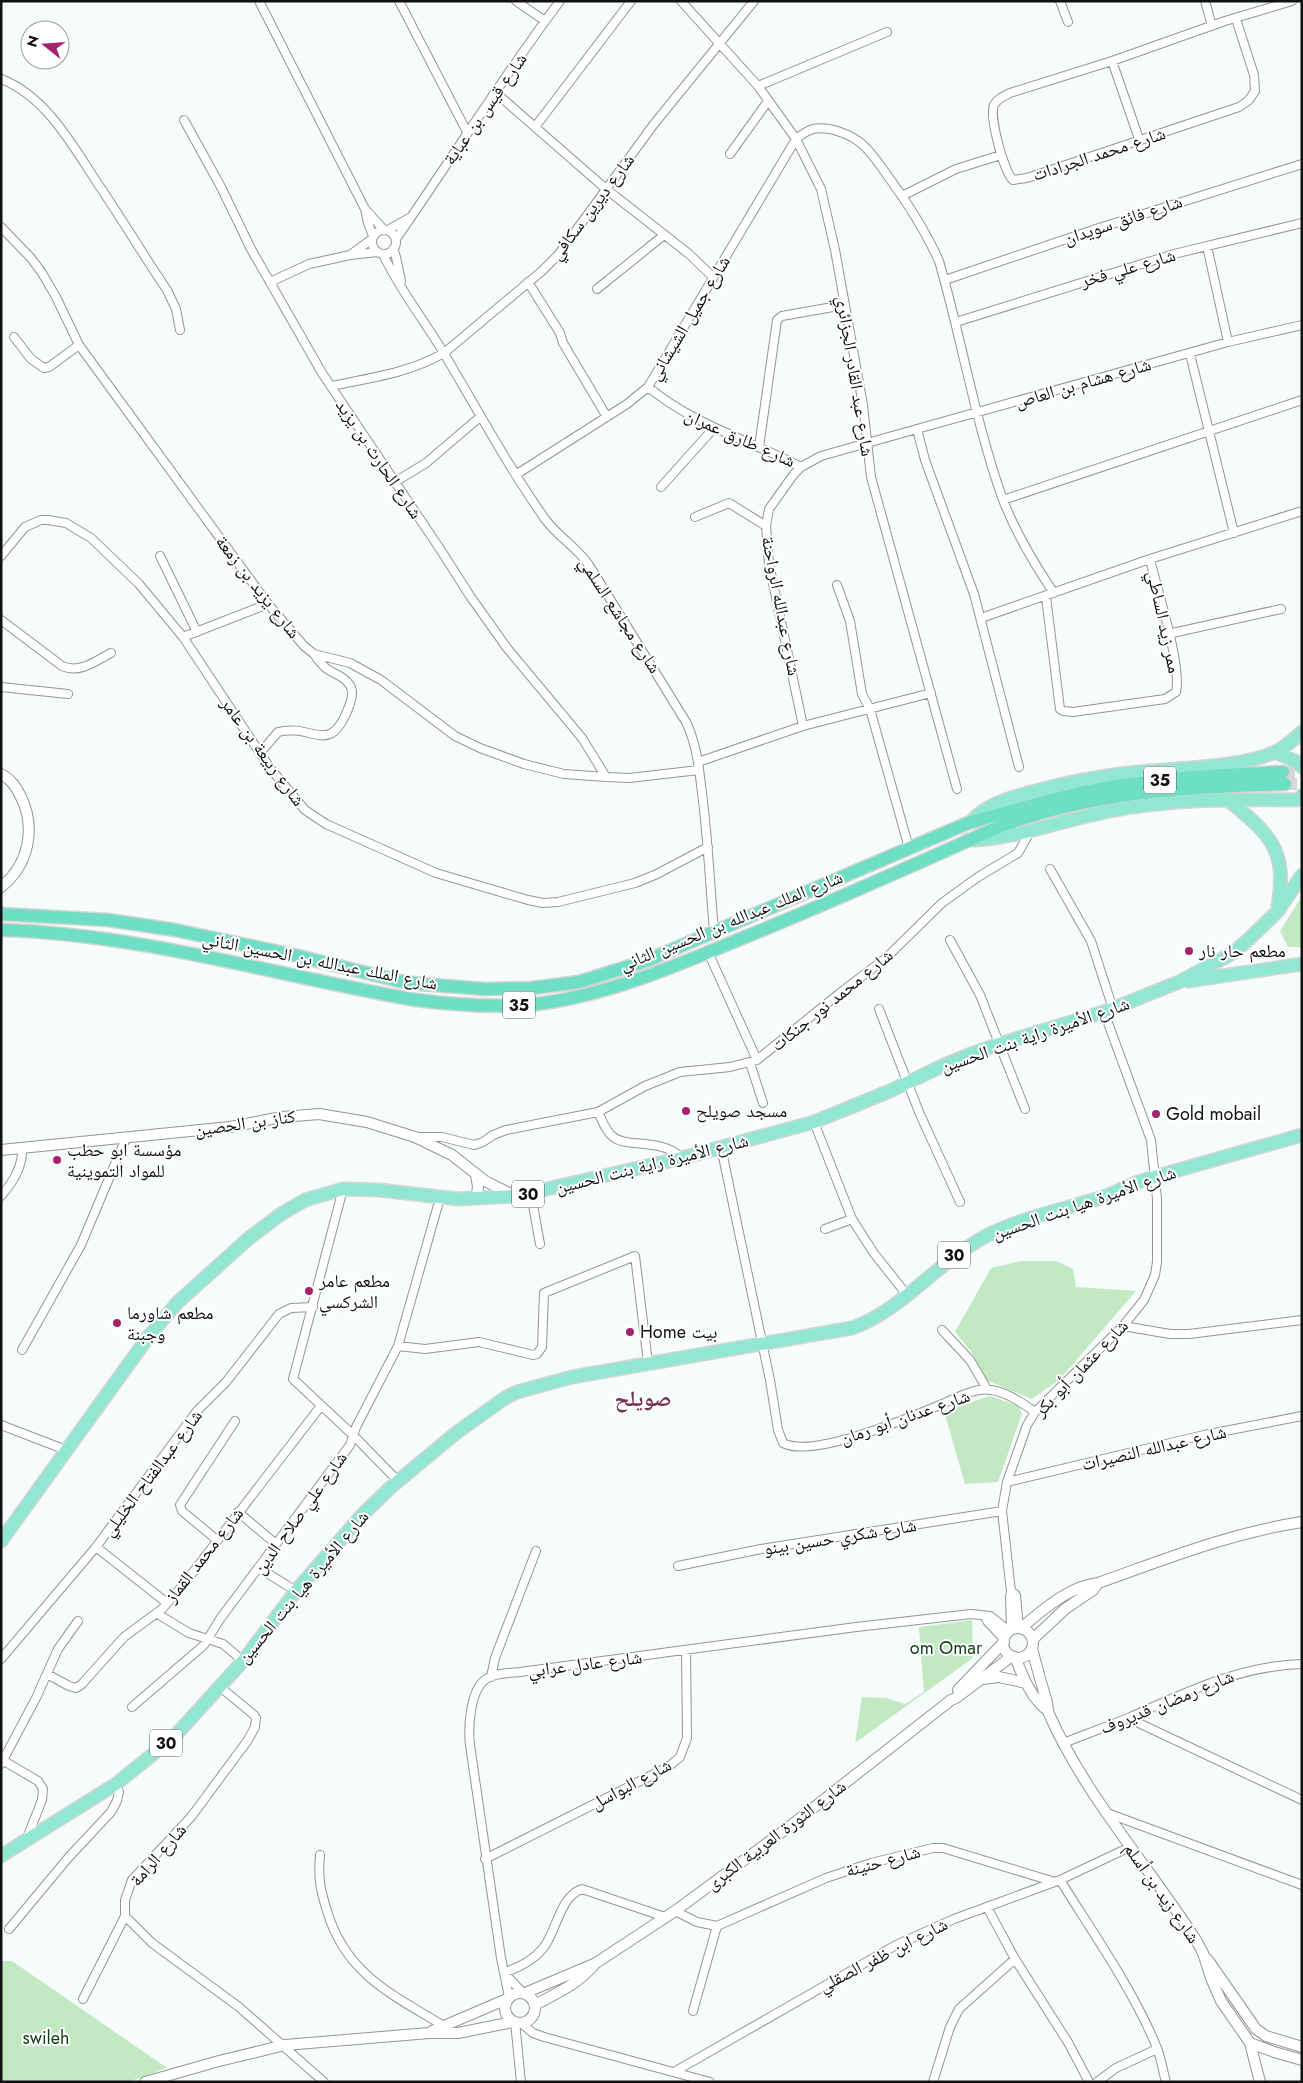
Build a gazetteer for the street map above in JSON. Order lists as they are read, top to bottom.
{
  "streets": {
    "highway": ["35", "شارع الملك عبدالله بن الحسين الثاني"],
    "main road": ["شارع الأميرة راية بنت الحسين", "30", "شارع الأميرة هيا بنت الحسين"],
    "street": [
      "شارع قيس بن عباية",
      "شارع محمد الجرادات",
      "شارع ديرين سكافي",
      "شارع فائق سويدان",
      "شارع علي فخر",
      "شارع جميل الشيشاني",
      "شارع عبد القادر الجزائري",
      "شارع هشام بن العاص",
      "شارع طارق عمران",
      "شارع الحارث بن يزيد",
      "شارع يزيد بن زمعة",
      "شارع عبدالله الرواحنة",
      "شارع مجاشع السلمي",
      "ممر زيد الساطي",
      "شارع ربيعة بن عامر",
      "شارع محمد نور جنكات",
      "كناز بن الحصين",
      "شارع عثمان أبو بكر",
      "شارع عدنان أبو رمان",
      "شارع عبدالله النصيرات",
      "شارع عبدالفتاح الخليلي",
      "شارع علي صلاح الدين",
      "شارع شكري حسين بينو",
      "شارع محمد القماز",
      "شارع عادل عرابي",
      "شارع رمضان قديروف",
      "شارع البواسل",
      "شارع الثورة العربية الكبرى",
      "شارع الرامة",
      "شارع حنينة",
      "شارع زيد بن أسلم",
      "شارع ابن ظفر الصقلي"
    ]
  },
  "crossings": [
    ["شارع قيس بن عباية", "شارع مجاشع السلمي"],
    ["شارع ديرين سكافي", "شارع عبد القادر الجزائري"],
    ["شارع ديرين سكافي", "شارع الحارث بن يزيد"],
    ["شارع ديرين سكافي", "شارع مجاشع السلمي"],
    ["شارع جميل الشيشاني", "شارع عبد القادر الجزائري"],
    ["شارع جميل الشيشاني", "شارع طارق عمران"],
    ["شارع جميل الشيشاني", "شارع مجاشع السلمي"],
    ["شارع عبد القادر الجزائري", "شارع هشام بن العاص"],
    ["شارع عبد القادر الجزائري", "شارع طارق عمران"],
    ["شارع هشام بن العاص", "شارع طارق عمران"],
    ["شارع طارق عمران", "شارع عبدالله الرواحنة"],
    ["شارع الحارث بن يزيد", "شارع يزيد بن زمعة"],
    ["شارع يزيد بن زمعة", "شارع مجاشع السلمي"],
    ["شارع مجاشع السلمي", "شارع ربيعة بن عامر"],
    ["شارع مجاشع السلمي", "شارع الملك عبدالله بن الحسين الثاني"],
    ["شارع محمد نور جنكات", "كناز بن الحصين"],
    ["شارع الأميرة راية بنت الحسين", "كناز بن الحصين"],
    ["شارع الأميرة راية بنت الحسين", "شارع عثمان أبو بكر"],
    ["شارع الأميرة راية بنت الحسين", "شارع عدنان أبو رمان"],
    ["شارع الأميرة راية بنت الحسين", "شارع علي صلاح الدين"],
    ["شارع الأميرة هيا بنت الحسين", "شارع عثمان أبو بكر"],
    ["شارع الأميرة هيا بنت الحسين", "شارع عدنان أبو رمان"],
    ["شارع الأميرة هيا بنت الحسين", "شارع الرامة"],
    ["شارع عثمان أبو بكر", "شارع عدنان أبو رمان"],
    ["شارع عثمان أبو بكر", "شارع عبدالله النصيرات"],
    ["شارع عثمان أبو بكر", "شارع شكري حسين بينو"],
    ["شارع عثمان أبو بكر", "شارع عادل عرابي"],
    ["شارع عثمان أبو بكر", "شارع الثورة العربية الكبرى"],
    ["شارع عثمان أبو بكر", "شارع زيد بن أسلم"],
    ["شارع عادل عرابي", "شارع البواسل"],
    ["شارع عادل عرابي", "شارع الثورة العربية الكبرى"],
    ["شارع عادل عرابي", "شارع زيد بن أسلم"],
    ["شارع رمضان قديروف", "شارع زيد بن أسلم"],
    ["شارع الثورة العربية الكبرى", "شارع زيد بن أسلم"],
    ["شارع حنينة", "شارع ابن ظفر الصقلي"],
    ["شارع زيد بن أسلم", "شارع ابن ظفر الصقلي"]
  ],
  "districts": ["صويلح"],
  "parks": ["om Omar", "swileh"],
  "places": [
    "مطعم حار نار",
    "مسجد صويلح",
    "Gold mobail",
    "مؤسسة ابو حطب للمواد التموينية",
    "مطعم عامر الشركسي",
    "مطعم شاورما وجبنة",
    "Home بيت"
  ],
  "north": "left"
}
